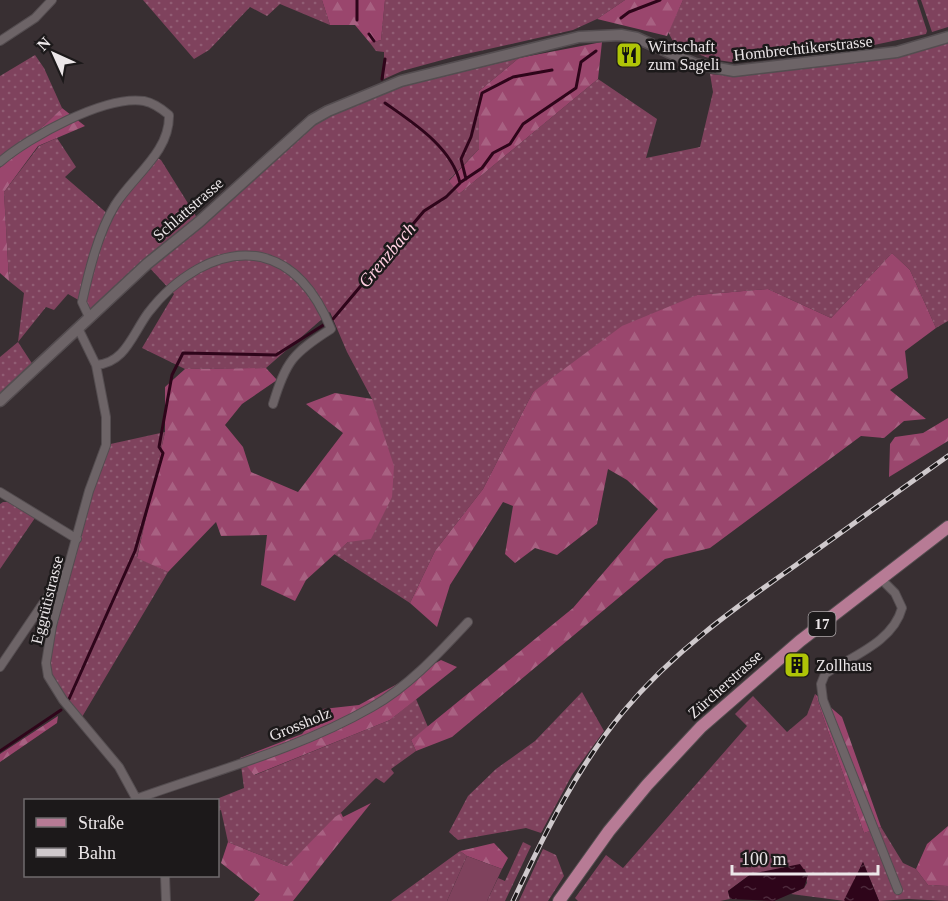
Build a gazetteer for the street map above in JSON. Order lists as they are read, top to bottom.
{
  "streets": {
    "main road": ["17", "Zürcherstrasse"],
    "street": [
      "Hombrechtikerstrasse",
      "Schlattstrasse",
      "Eggrütistrasse",
      "Grossholz"
    ]
  },
  "crossings": [
    ["Hombrechtikerstrasse", "Schlattstrasse"]
  ],
  "water": ["Grenzbach"],
  "places": {
    "restaurant": ["Wirtschaft zum Sageli"],
    "building": ["Zollhaus"]
  },
  "legend": ["Straße", "Bahn"],
  "scale_bar": "100 m",
  "north": "top left"
}
